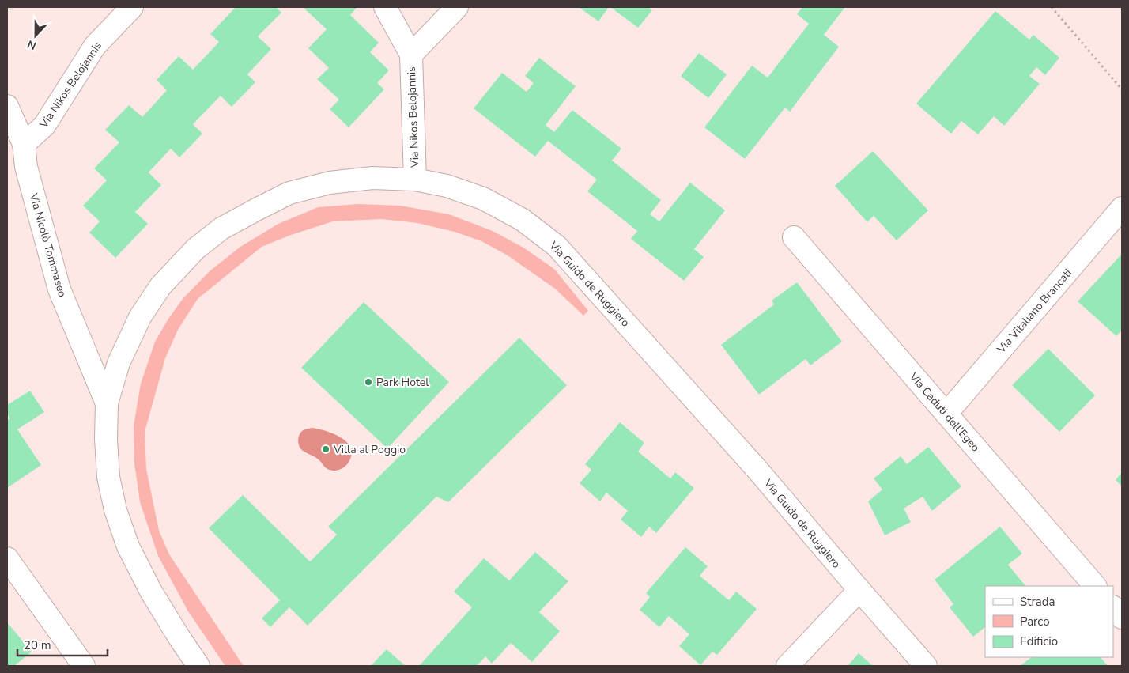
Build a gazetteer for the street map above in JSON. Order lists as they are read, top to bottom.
{
  "streets": {
    "street": [
      "Via Nikos Belojannis",
      "Via Nicolò Tommaseo",
      "Via Guido de Ruggiero",
      "Via Vitaliano Brancati",
      "Via Caduti dell'Egeo"
    ]
  },
  "crossings": [
    ["Via Nikos Belojannis", "Via Nicolò Tommaseo"],
    ["Via Nikos Belojannis", "Via Guido de Ruggiero"],
    ["Via Nicolò Tommaseo", "Via Guido de Ruggiero"],
    ["Via Vitaliano Brancati", "Via Caduti dell'Egeo"]
  ],
  "places": ["Park Hotel", "Villa al Poggio"],
  "legend": ["Strada", "Parco", "Edificio"],
  "scale_bar": "20 m",
  "north": "bottom"
}
